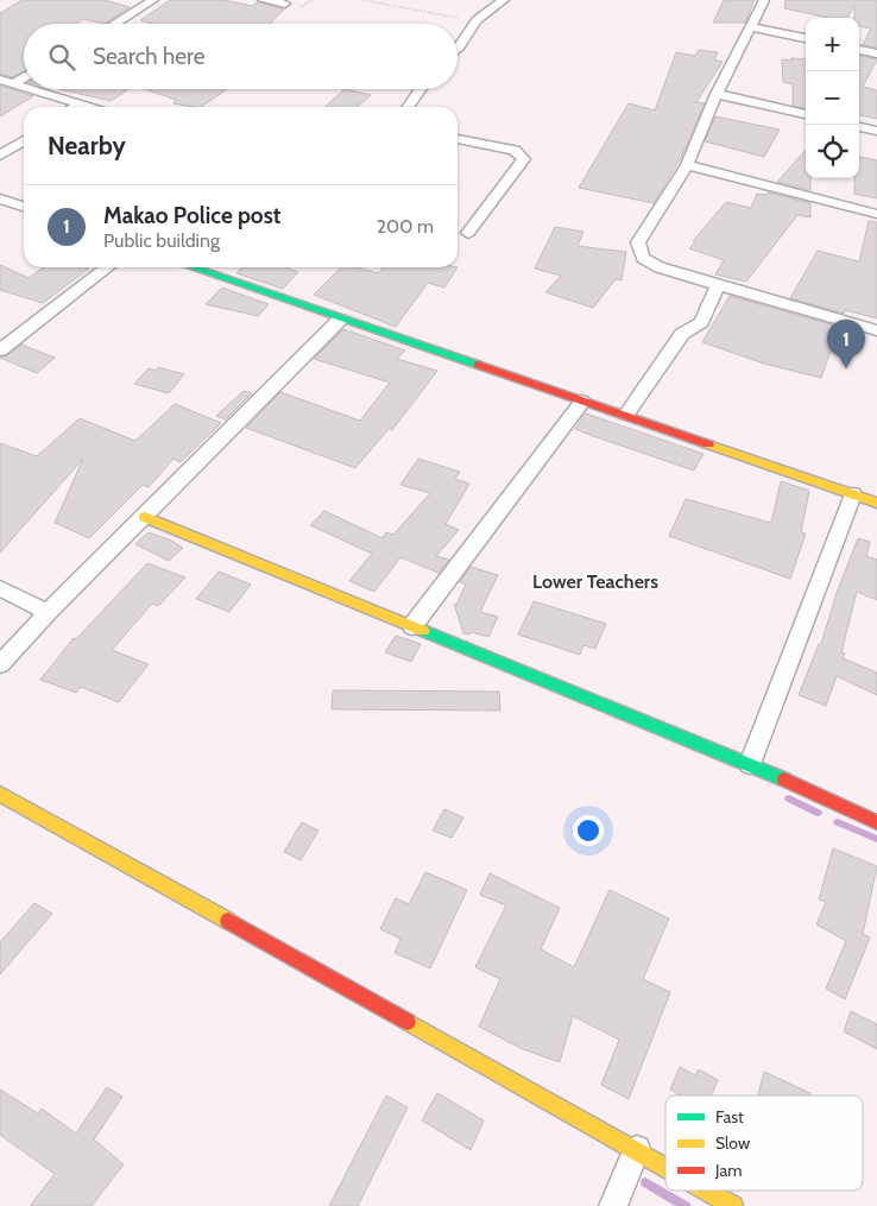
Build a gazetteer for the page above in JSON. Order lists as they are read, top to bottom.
{
  "districts": ["Lower Teachers"],
  "legend": ["Fast", "Slow", "Jam"],
  "page": {
    "map_buttons": ["+", "−"],
    "search": "Search here",
    "heading": "Nearby",
    "list": [
      {
        "mark": "1",
        "name": "Makao Police post",
        "note": "Public building",
        "value": "200 m"
      }
    ],
    "pins": "1"
  }
}
